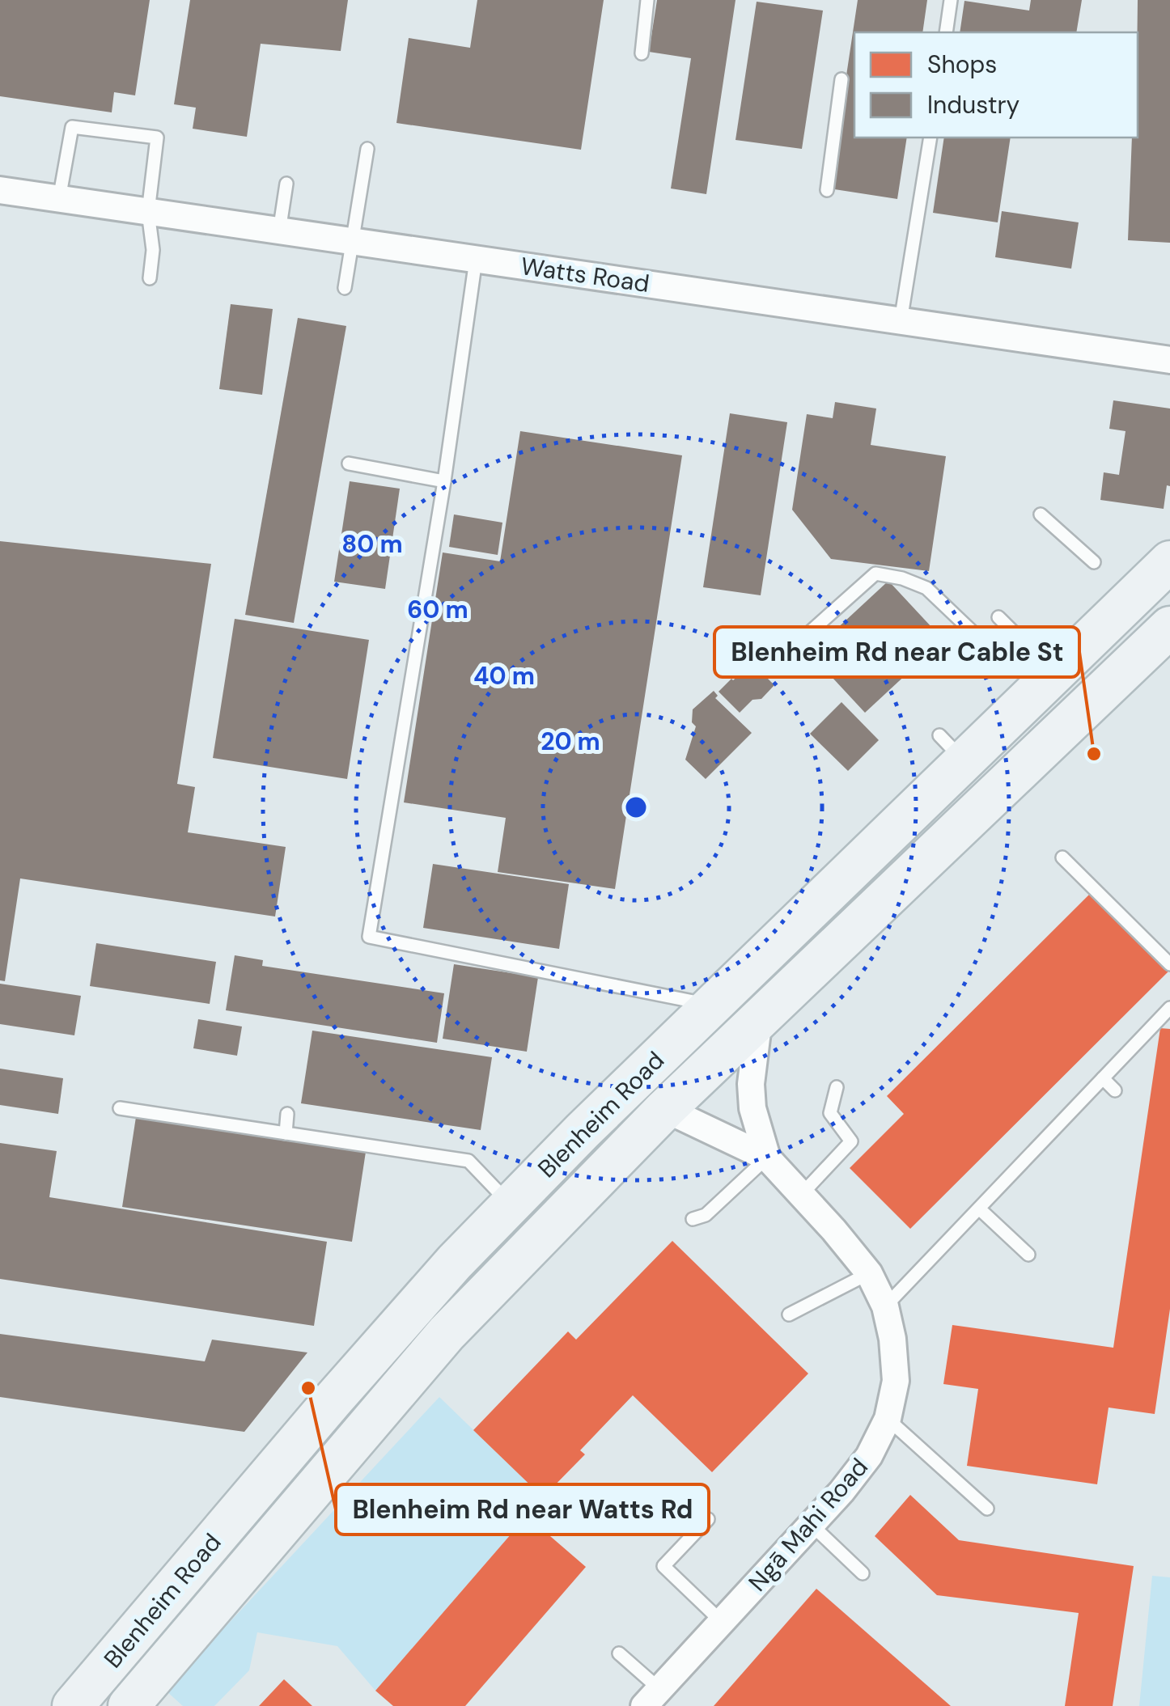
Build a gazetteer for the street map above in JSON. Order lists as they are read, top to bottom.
{
  "streets": {
    "main road": ["Blenheim Road"],
    "street": ["Watts Road", "Ngā Mahi Road"]
  },
  "crossings": [
    ["Blenheim Road", "Ngā Mahi Road"]
  ],
  "places": ["Blenheim Rd near Cable St", "Blenheim Rd near Watts Rd"],
  "legend": ["Shops", "Industry"],
  "rings": [
    "80 m",
    "60 m",
    "40 m",
    "20 m"
  ]
}
